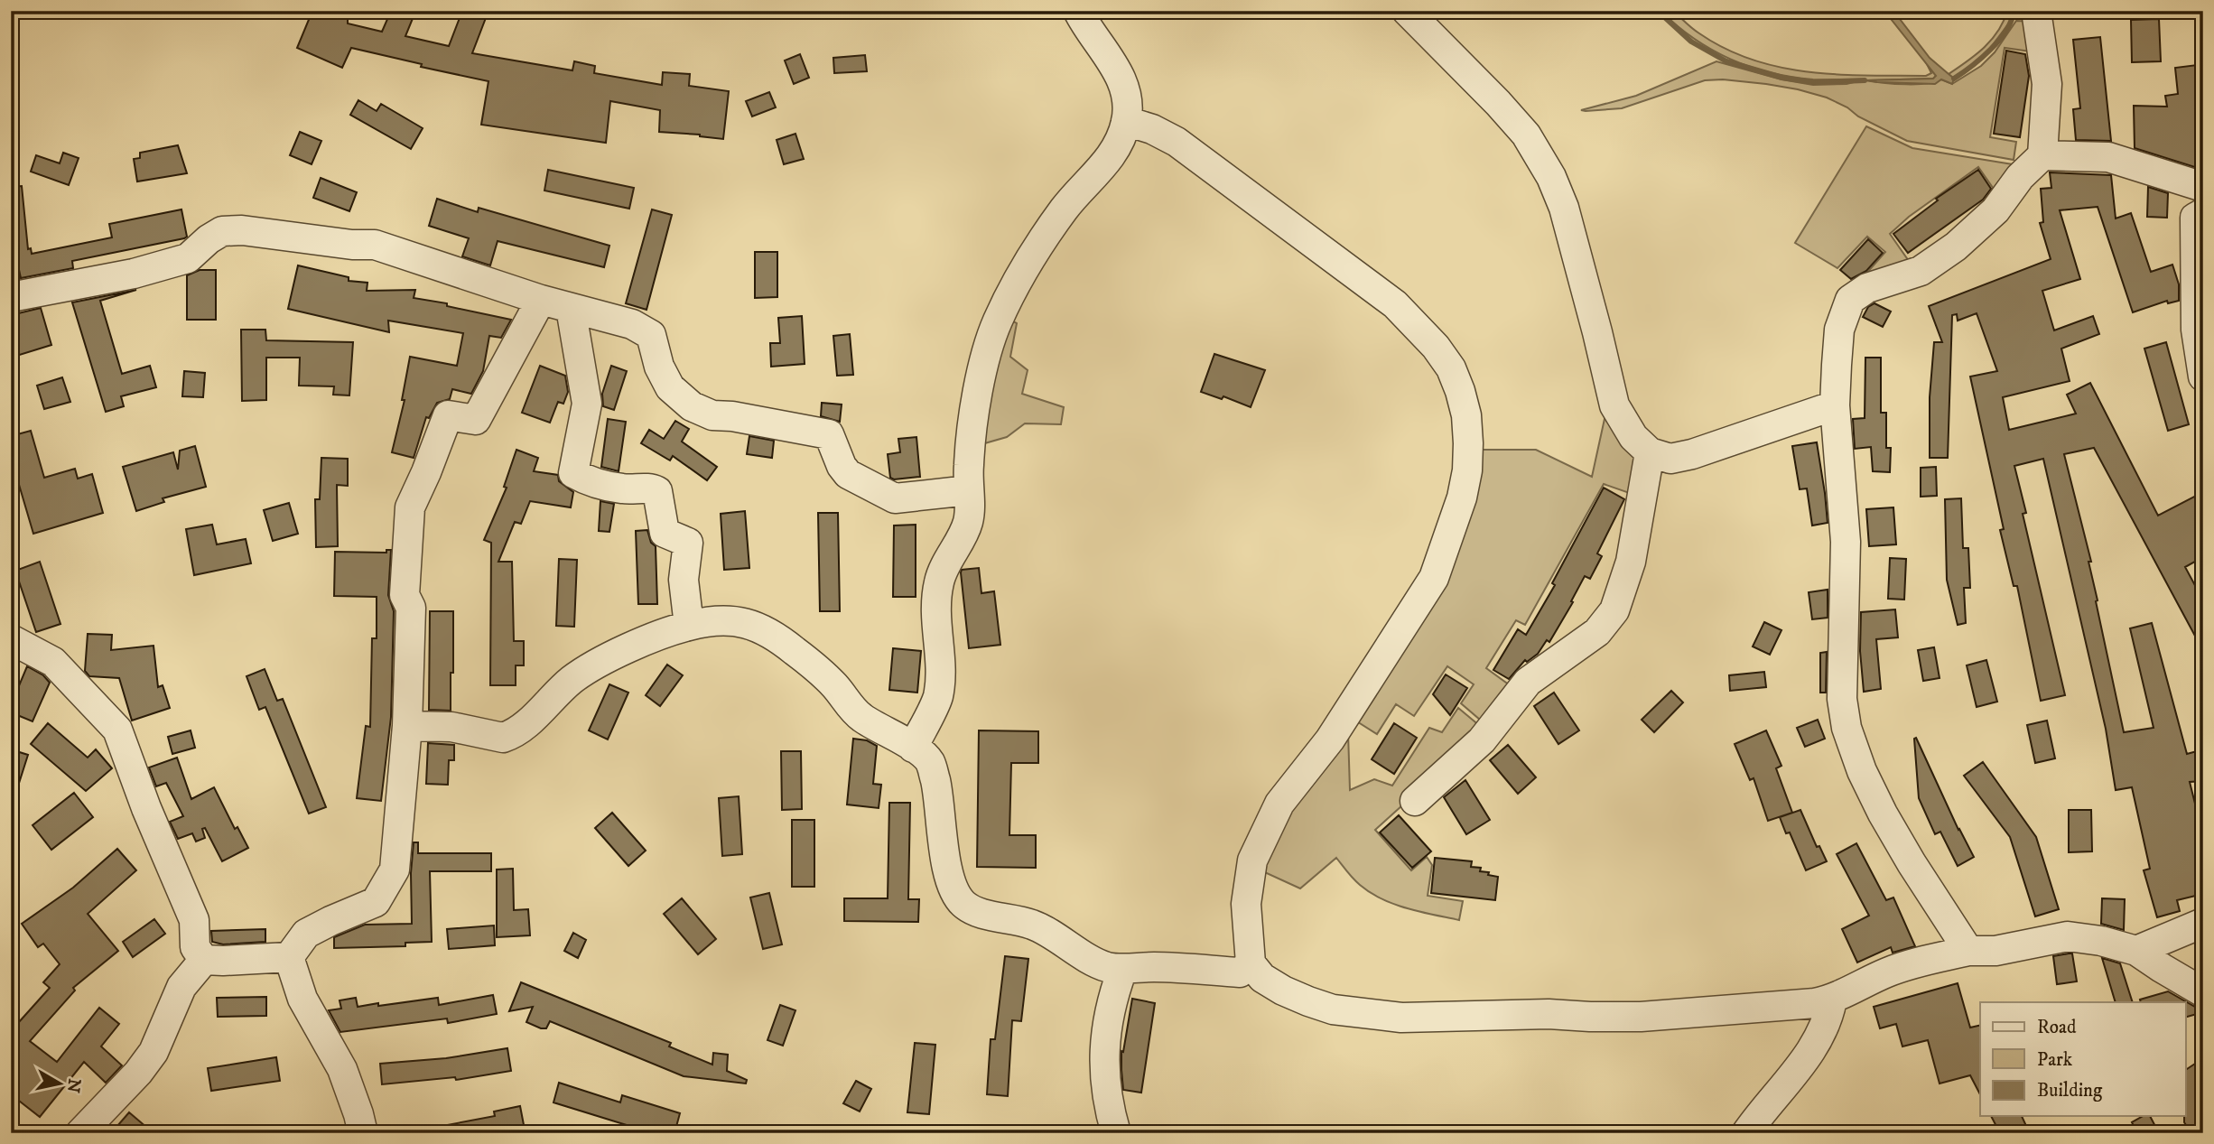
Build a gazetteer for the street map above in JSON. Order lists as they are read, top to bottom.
{
  "legend": ["Road", "Park", "Building"],
  "north": "right"
}
